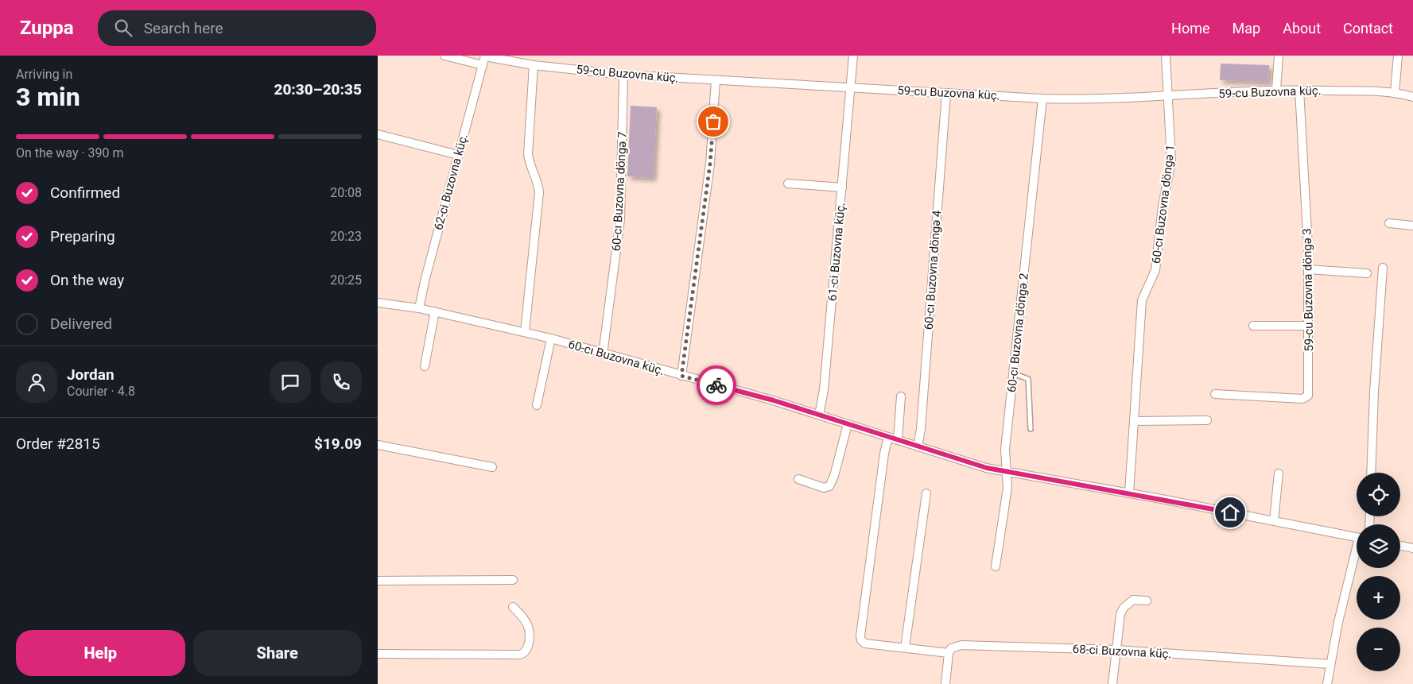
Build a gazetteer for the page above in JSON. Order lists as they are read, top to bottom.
{
  "streets": {
    "street": [
      "59-cu Buzovna küç.",
      "62-ci Buzovna küç.",
      "60-cı Buzovna döngə 7",
      "60-cı Buzovna döngə 1",
      "61-ci Buzovna küç.",
      "60-cı Buzovna döngə 4",
      "59-cu Buzovna döngə 3",
      "60-cı Buzovna döngə 2",
      "60-cı Buzovna küç.",
      "68-ci Buzovna küç."
    ]
  },
  "crossings": [
    ["59-cu Buzovna küç.", "62-ci Buzovna küç."],
    ["59-cu Buzovna küç.", "60-cı Buzovna döngə 7"],
    ["59-cu Buzovna küç.", "60-cı Buzovna döngə 1"],
    ["59-cu Buzovna küç.", "61-ci Buzovna küç."],
    ["59-cu Buzovna küç.", "60-cı Buzovna döngə 4"],
    ["59-cu Buzovna küç.", "59-cu Buzovna döngə 3"],
    ["59-cu Buzovna küç.", "60-cı Buzovna döngə 2"],
    ["62-ci Buzovna küç.", "60-cı Buzovna küç."],
    ["60-cı Buzovna döngə 7", "60-cı Buzovna küç."],
    ["60-cı Buzovna döngə 1", "60-cı Buzovna küç."],
    ["61-ci Buzovna küç.", "60-cı Buzovna küç."],
    ["60-cı Buzovna döngə 4", "60-cı Buzovna küç."],
    ["60-cı Buzovna döngə 2", "60-cı Buzovna küç."]
  ],
  "page": {
    "header": "Zuppa",
    "search": "Search here",
    "nav": [
      "Home",
      "Map",
      "About",
      "Contact"
    ],
    "heading": ["3 min", "Arriving in", "20:30–20:35"],
    "panel": [
      "Jordan",
      "Courier · 4.8",
      "Order #2815",
      "$19.09"
    ],
    "bar": "On the way · 390 m",
    "list": [
      ["Confirmed", "20:08"],
      ["Preparing", "20:23"],
      ["On the way", "20:25"],
      "Delivered"
    ],
    "map_buttons": ["+", "−"],
    "buttons": ["Help", "Share"]
  }
}
